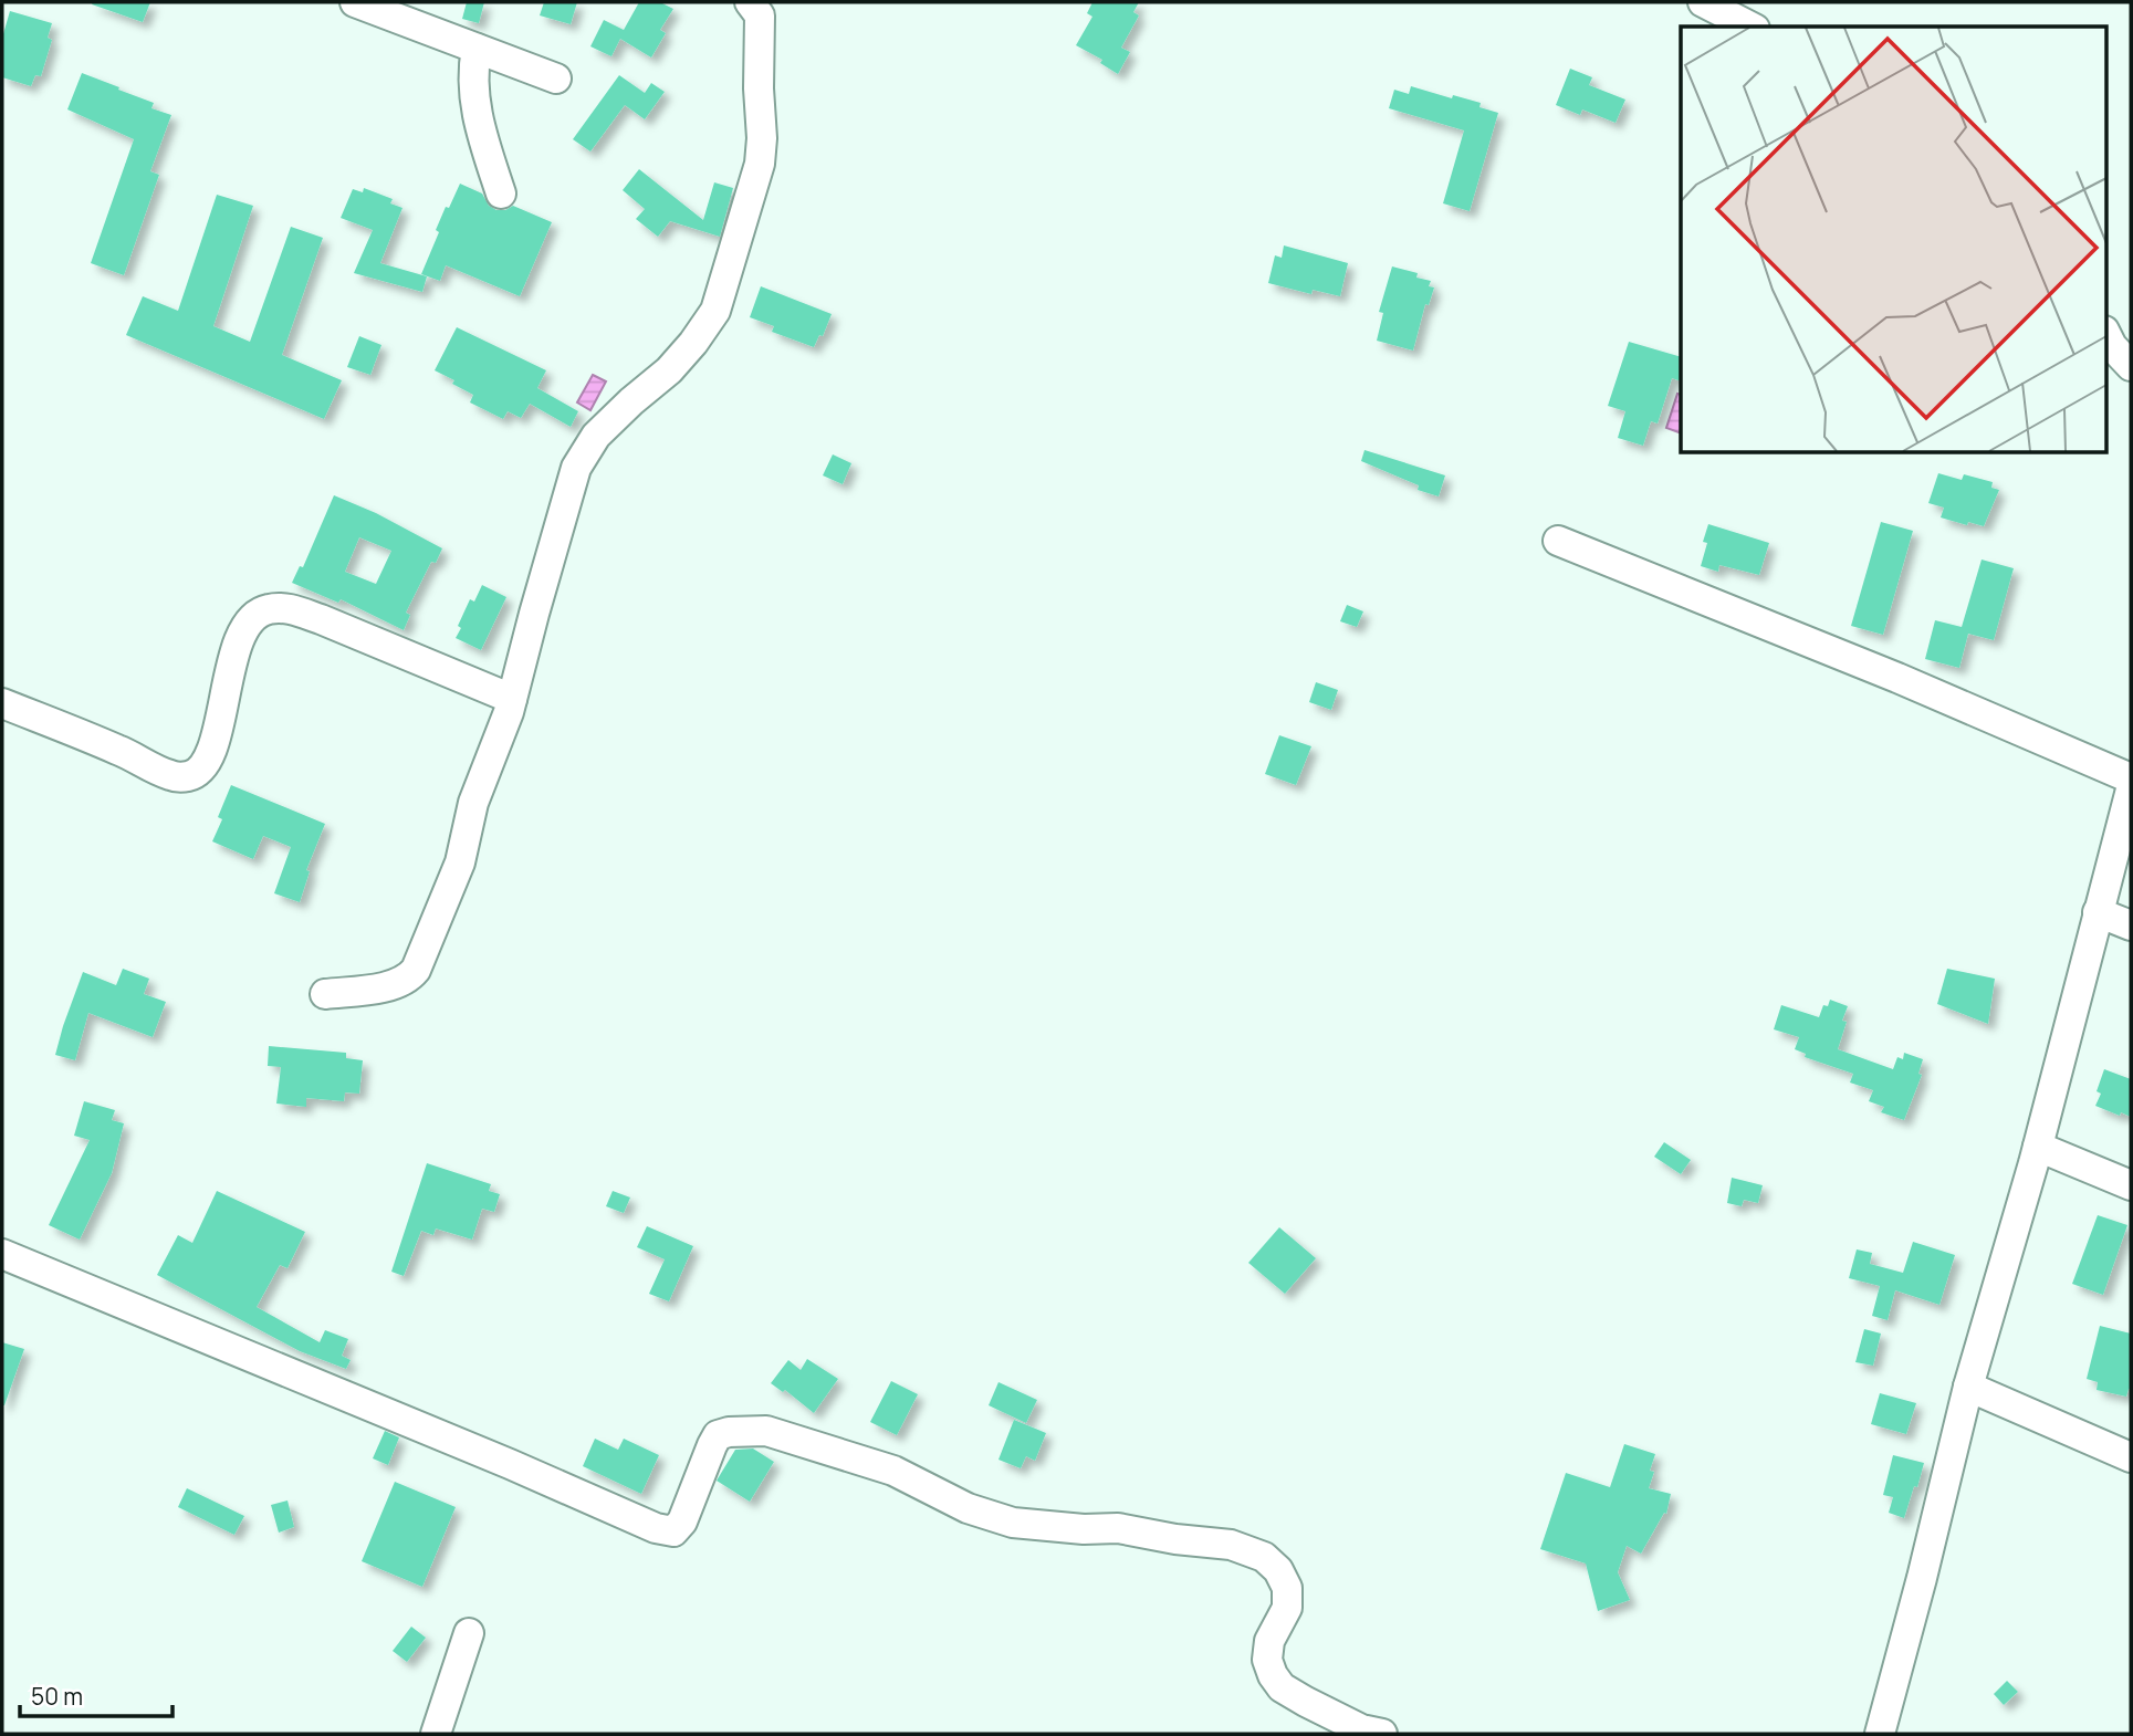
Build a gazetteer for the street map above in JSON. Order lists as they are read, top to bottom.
{
  "scale_bar": "50 m"
}
